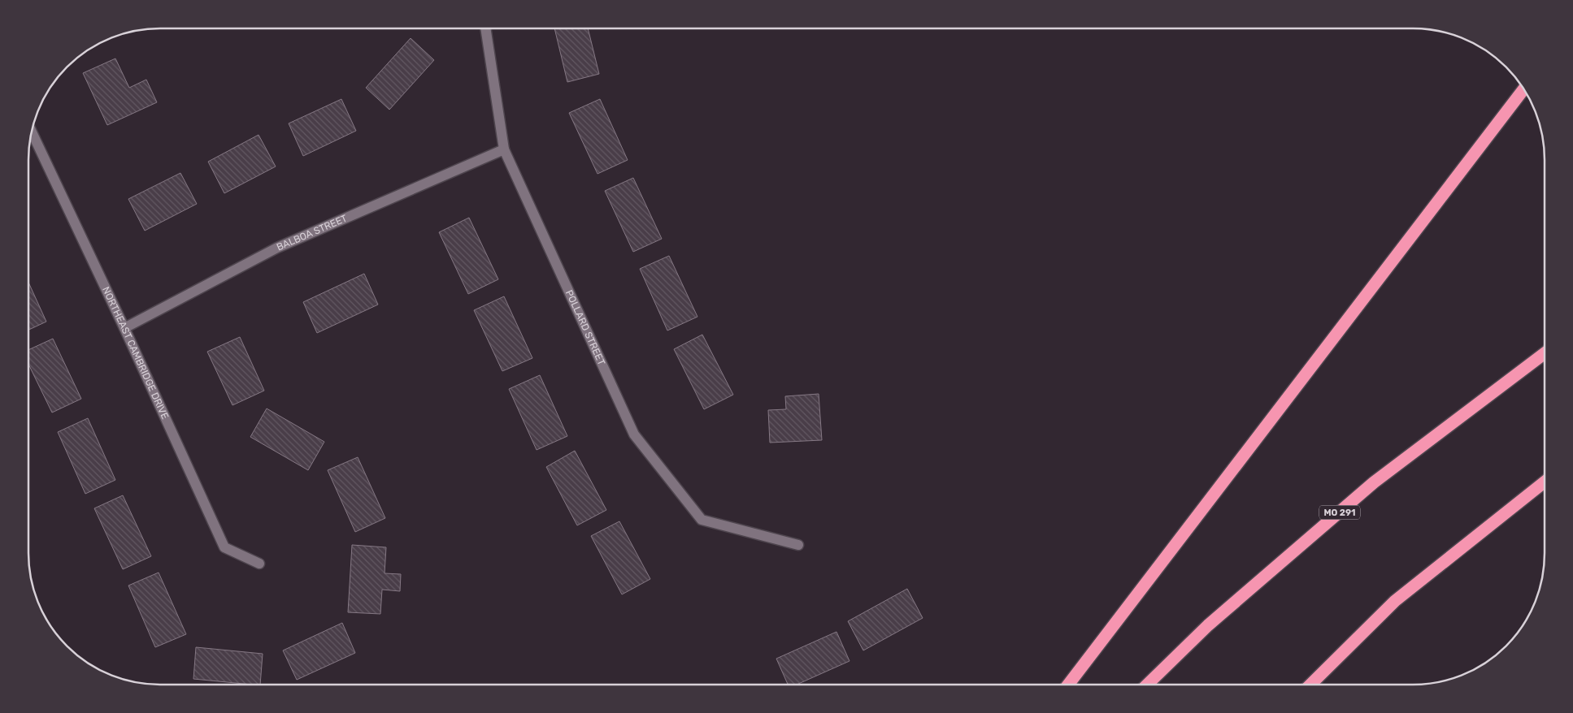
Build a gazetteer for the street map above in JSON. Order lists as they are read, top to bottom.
{
  "streets": {
    "highway": ["MO 291"],
    "street": ["BALBOA STREET", "POLLARD STREET", "NORTHEAST CAMBRIDGE DRIVE"]
  },
  "crossings": [
    ["BALBOA STREET", "POLLARD STREET"],
    ["BALBOA STREET", "NORTHEAST CAMBRIDGE DRIVE"]
  ]
}
